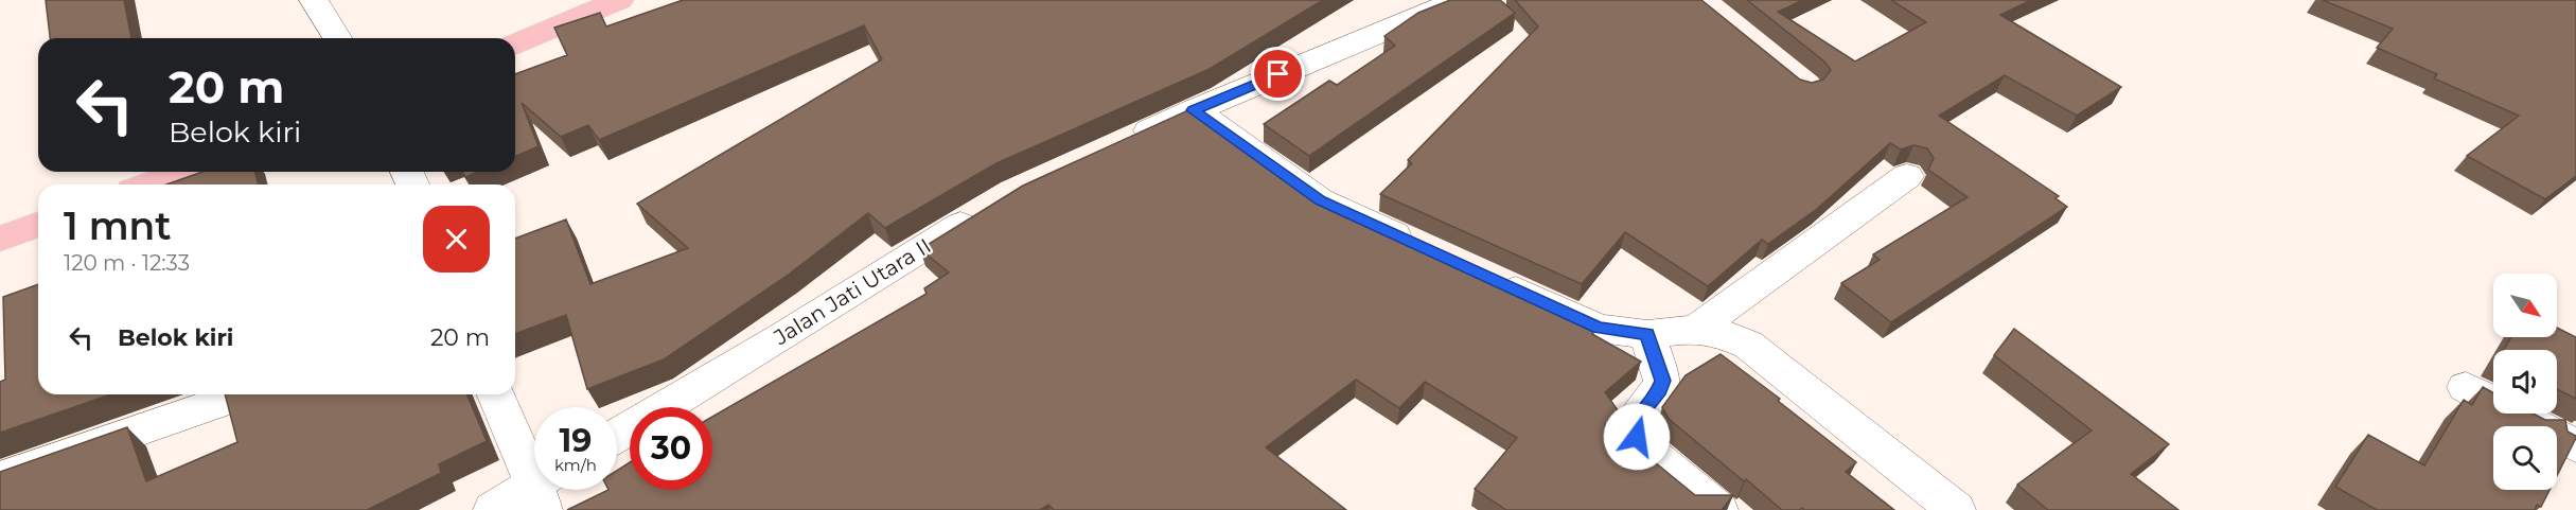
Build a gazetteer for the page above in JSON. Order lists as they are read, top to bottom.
{
  "streets": {
    "street": ["Jalan Jati Utara II"]
  },
  "north": "bottom right",
  "page": {
    "turn": ["20 m", "Belok kiri"],
    "heading": ["1 mnt", "120 m · 12:33"],
    "list": [
      {
        "name": "Belok kiri",
        "value": "20 m"
      }
    ],
    "speed": "19 km/h",
    "limit": "30"
  }
}
